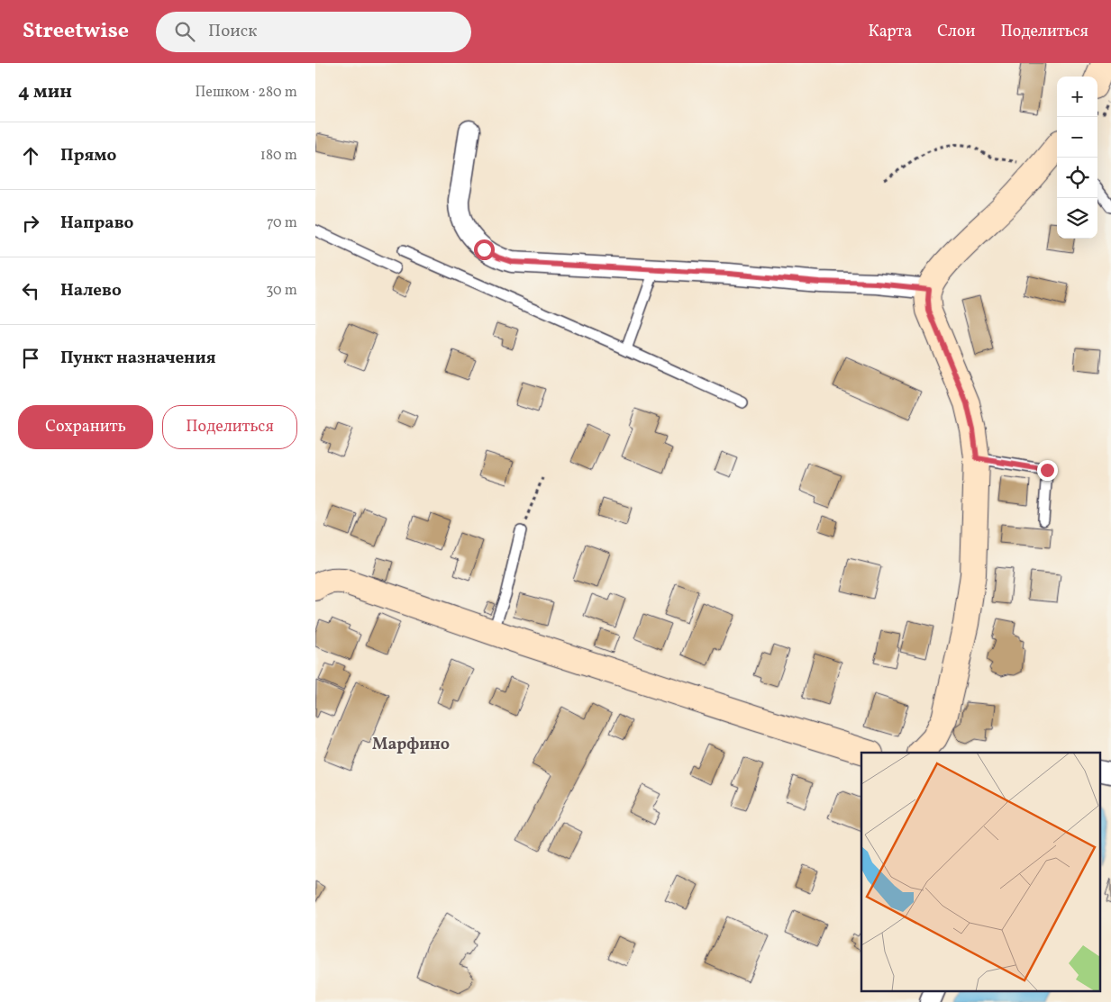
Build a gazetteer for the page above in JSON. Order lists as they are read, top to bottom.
{
  "districts": ["Марфино"],
  "page": {
    "header": "Streetwise",
    "search": "Поиск",
    "nav": ["Карта", "Слои", "Поделиться"],
    "heading": ["4 мин", "Пешком · 280 m"],
    "map_buttons": ["+", "−"],
    "list": [
      ["Прямо", "180 m"],
      ["Направо", "70 m"],
      ["Налево", "30 m"],
      "Пункт назначения"
    ],
    "buttons": ["Сохранить", "Поделиться"]
  }
}
